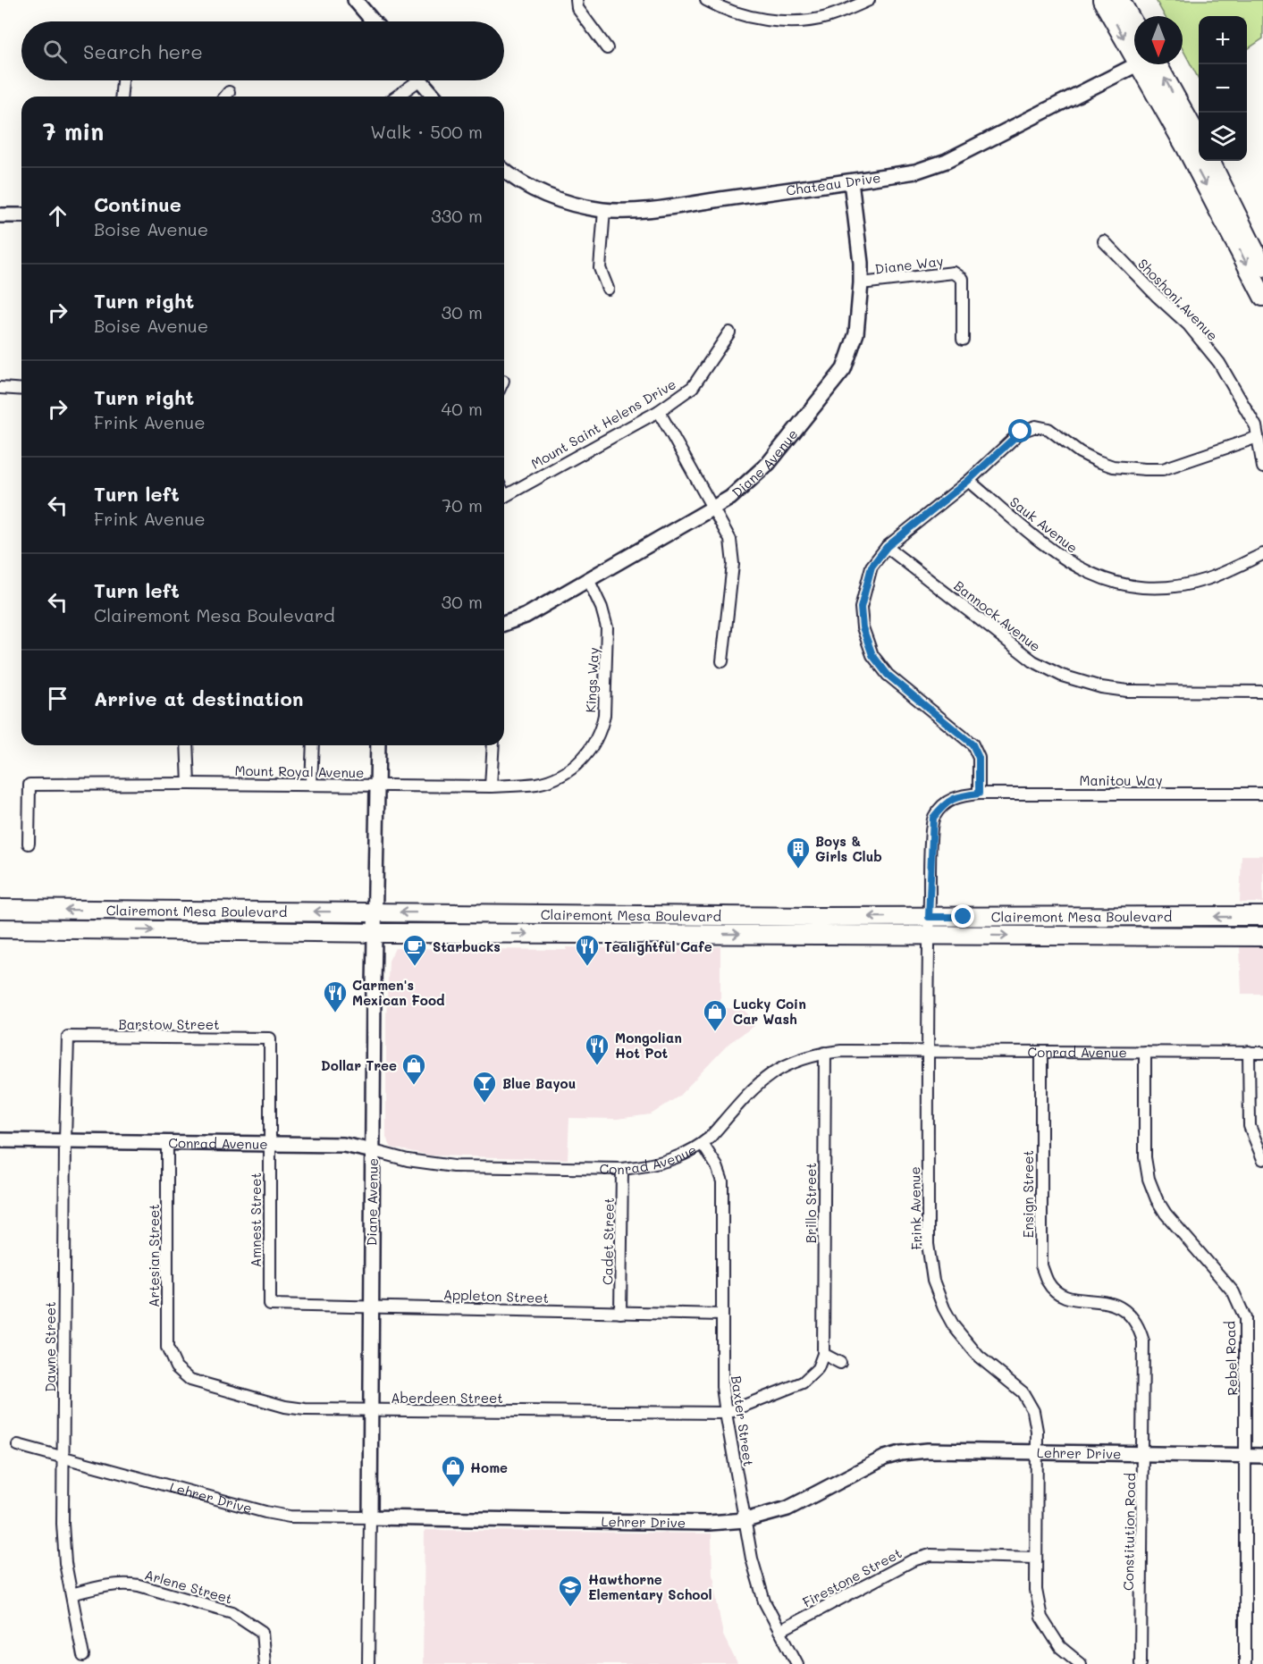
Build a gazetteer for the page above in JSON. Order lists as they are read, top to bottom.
{
  "streets": {
    "main road": ["Clairemont Mesa Boulevard"],
    "street": [
      "Chateau Drive",
      "Diane Way",
      "Shoshoni Avenue",
      "Mount Saint Helens Drive",
      "Diane Avenue",
      "Sauk Avenue",
      "Bannock Avenue",
      "Kings Way",
      "Mount Royal Avenue",
      "Manitou Way",
      "Barstow Street",
      "Conrad Avenue",
      "Ensign Street",
      "Brillo Street",
      "Frink Avenue",
      "Amnest Street",
      "Cadet Street",
      "Artesian Street",
      "Appleton Street",
      "Dawne Street",
      "Rebel Road",
      "Aberdeen Street",
      "Baxter Street",
      "Lehrer Drive",
      "Constitution Road",
      "Firestone Street",
      "Arlene Street"
    ]
  },
  "crossings": [
    ["Chateau Drive", "Diane Avenue"],
    ["Diane Way", "Diane Avenue"],
    ["Diane Avenue", "Kings Way"],
    ["Diane Avenue", "Mount Royal Avenue"],
    ["Diane Avenue", "Clairemont Mesa Boulevard"],
    ["Diane Avenue", "Conrad Avenue"],
    ["Diane Avenue", "Appleton Street"],
    ["Diane Avenue", "Aberdeen Street"],
    ["Diane Avenue", "Lehrer Drive"],
    ["Kings Way", "Mount Royal Avenue"],
    ["Manitou Way", "Frink Avenue"],
    ["Clairemont Mesa Boulevard", "Frink Avenue"],
    ["Barstow Street", "Amnest Street"],
    ["Barstow Street", "Dawne Street"],
    ["Conrad Avenue", "Ensign Street"],
    ["Conrad Avenue", "Brillo Street"],
    ["Conrad Avenue", "Frink Avenue"],
    ["Conrad Avenue", "Amnest Street"],
    ["Conrad Avenue", "Cadet Street"],
    ["Conrad Avenue", "Artesian Street"],
    ["Conrad Avenue", "Dawne Street"],
    ["Conrad Avenue", "Rebel Road"],
    ["Conrad Avenue", "Baxter Street"],
    ["Ensign Street", "Constitution Road"],
    ["Frink Avenue", "Lehrer Drive"],
    ["Frink Avenue", "Firestone Street"],
    ["Amnest Street", "Appleton Street"],
    ["Cadet Street", "Appleton Street"],
    ["Artesian Street", "Aberdeen Street"],
    ["Appleton Street", "Baxter Street"],
    ["Dawne Street", "Lehrer Drive"],
    ["Dawne Street", "Arlene Street"],
    ["Rebel Road", "Lehrer Drive"],
    ["Aberdeen Street", "Baxter Street"],
    ["Baxter Street", "Lehrer Drive"],
    ["Baxter Street", "Firestone Street"],
    ["Lehrer Drive", "Constitution Road"]
  ],
  "places": {
    "building": ["Boys & Girls Club"],
    "cafe": ["Starbucks"],
    "restaurant": ["Tealightful Cafe", "Carmen's Mexican Food", "Mongolian Hot Pot"],
    "shop": ["Lucky Coin Car Wash", "Dollar Tree", "Home"],
    "bar": ["Blue Bayou"],
    "school or university": ["Hawthorne Elementary School"]
  },
  "north": "bottom",
  "page": {
    "map_buttons": ["+", "−"],
    "search": "Search here",
    "heading": ["7 min", "Walk · 500 m"],
    "list": [
      ["Continue", "Boise Avenue", "330 m"],
      ["Turn right", "Boise Avenue", "30 m"],
      ["Turn right", "Frink Avenue", "40 m"],
      ["Turn left", "Frink Avenue", "70 m"],
      ["Turn left", "Clairemont Mesa Boulevard", "30 m"],
      "Arrive at destination"
    ]
  }
}
